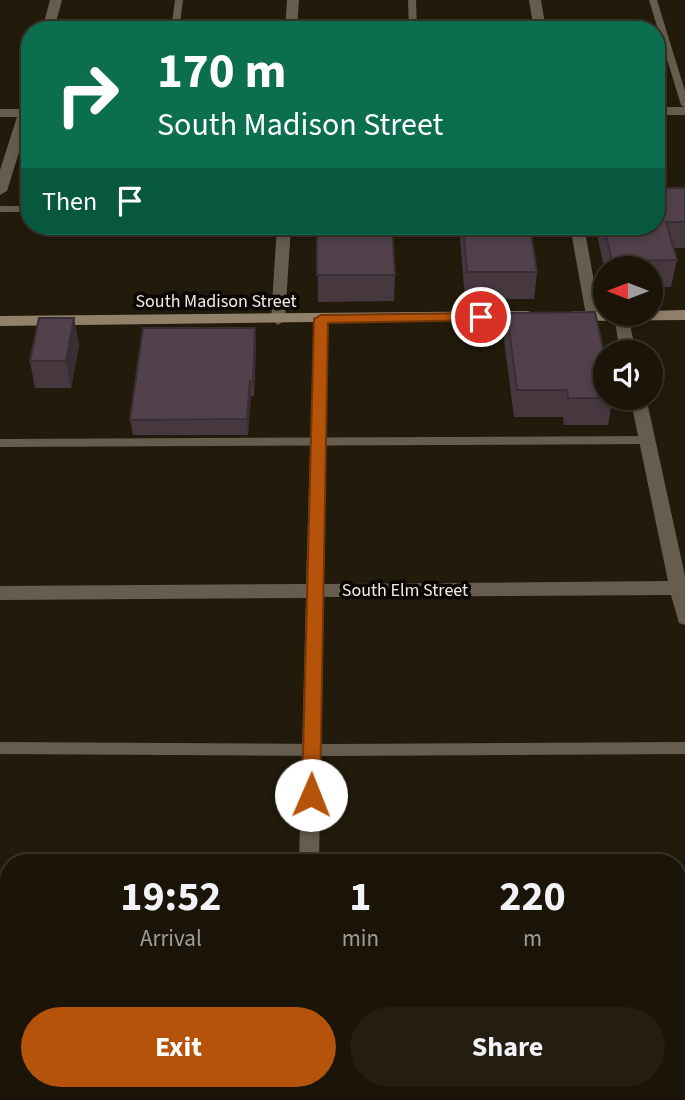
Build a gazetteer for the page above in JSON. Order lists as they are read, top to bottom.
{
  "streets": {
    "main road": ["South Madison Street"],
    "street": ["South Elm Street"]
  },
  "north": "left",
  "page": {
    "turn": ["170 m", "South Madison Street"],
    "then": "Then",
    "eta": [
      "19:52",
      "Arrival",
      "1",
      "min",
      "220",
      "m"
    ],
    "buttons": ["Exit", "Share"]
  }
}
